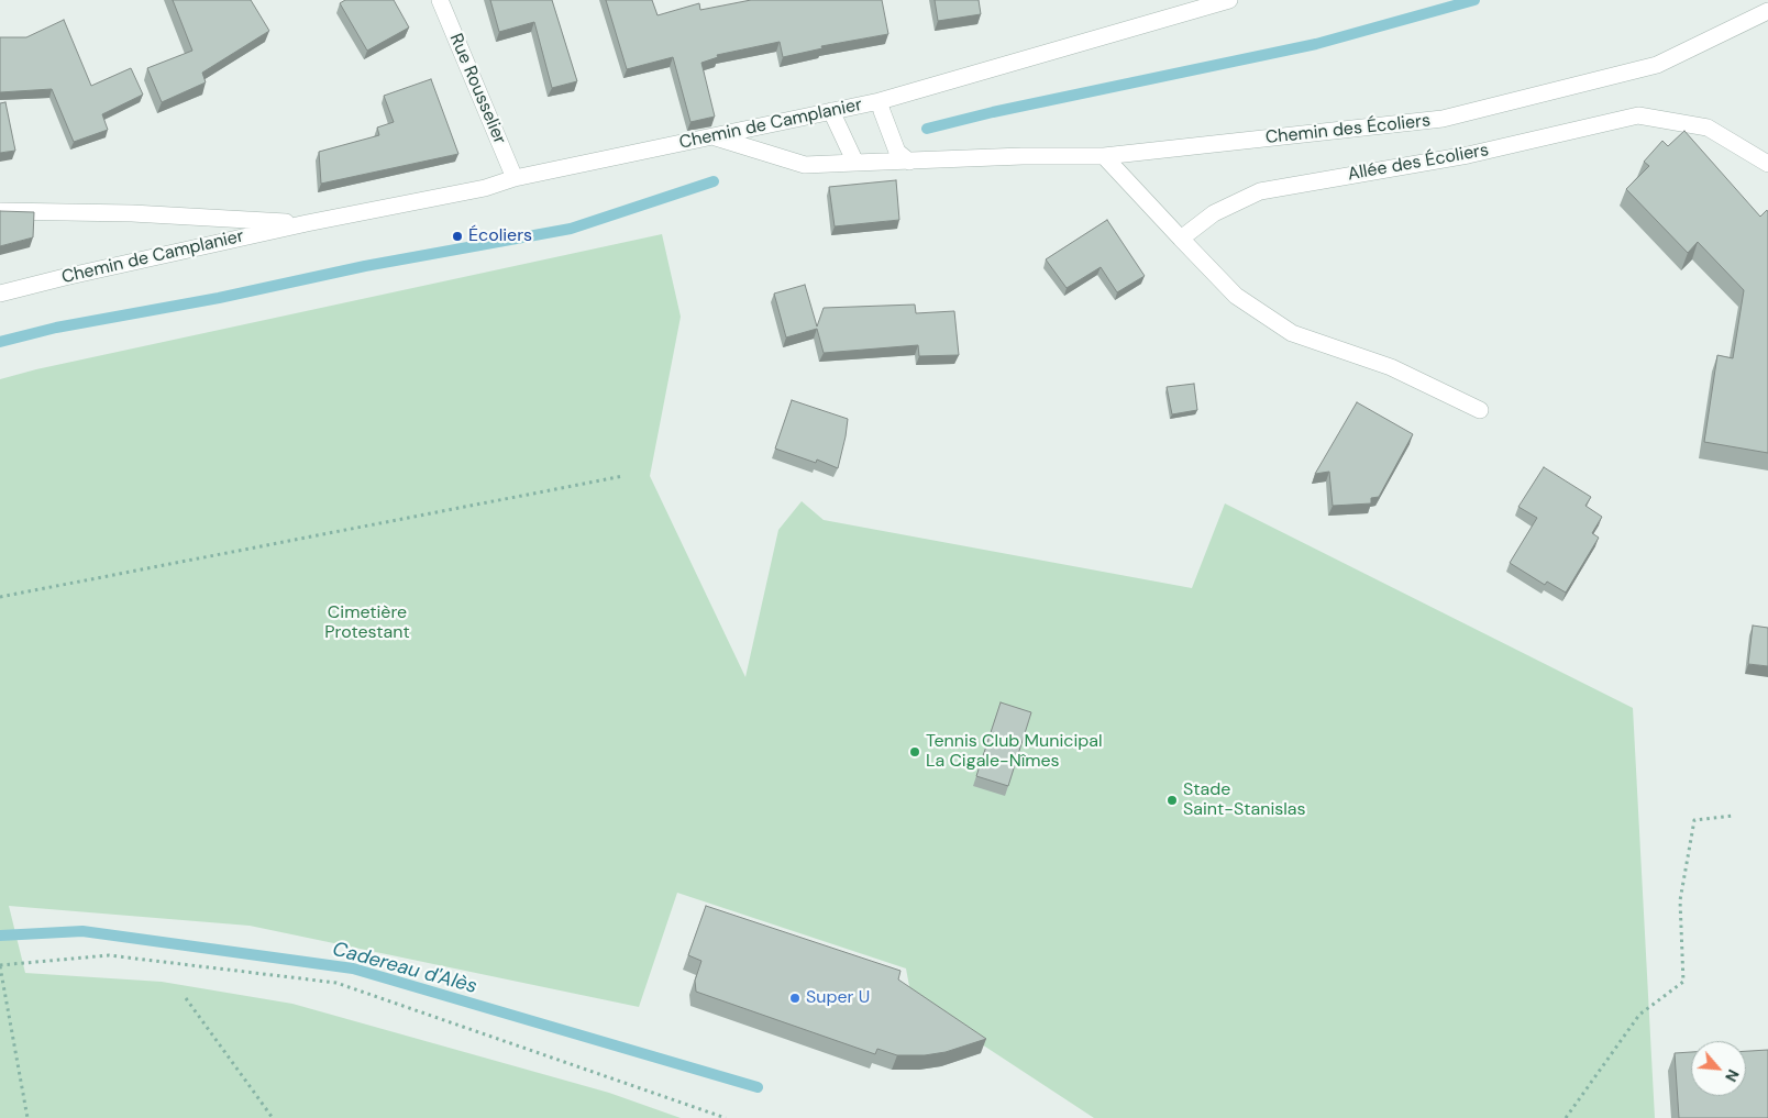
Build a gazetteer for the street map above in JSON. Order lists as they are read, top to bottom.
{
  "streets": {
    "street": [
      "Rue Rousselier",
      "Chemin de Camplanier",
      "Chemin des Écoliers",
      "Allée des Écoliers"
    ]
  },
  "crossings": [
    ["Rue Rousselier", "Chemin de Camplanier"],
    ["Chemin de Camplanier", "Chemin des Écoliers"]
  ],
  "water": ["Cadereau d'Alès"],
  "parks": ["Cimetière Protestant"],
  "places": [
    "Écoliers",
    "Tennis Club Municipal La Cigale-Nîmes",
    "Stade Saint-Stanislas",
    "Super U"
  ],
  "north": "bottom right"
}
